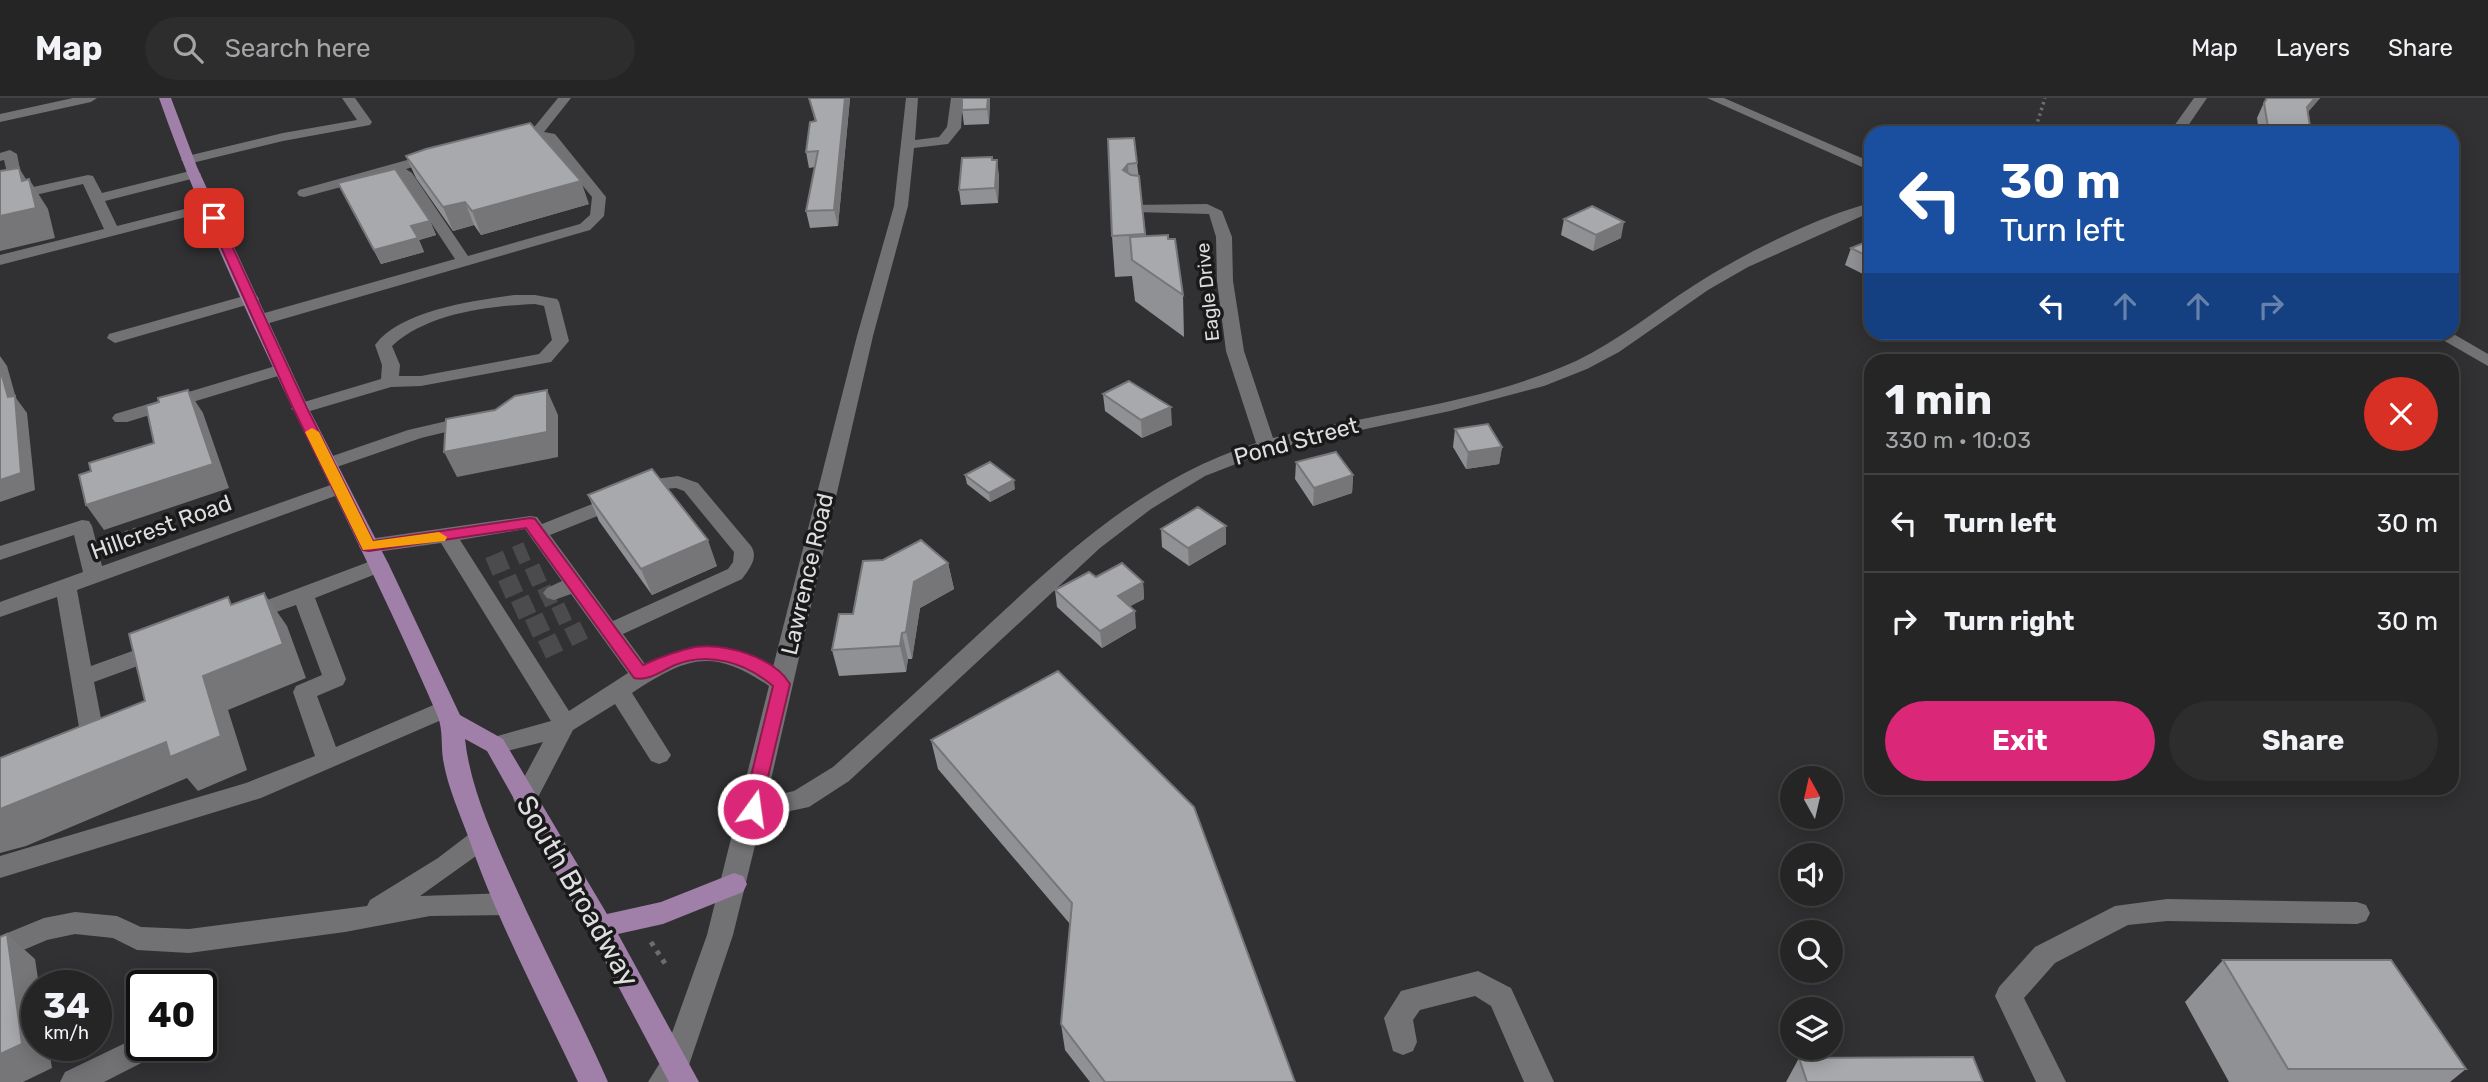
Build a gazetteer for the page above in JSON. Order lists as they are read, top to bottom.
{
  "streets": {
    "main road": ["South Broadway"],
    "street": [
      "Eagle Drive",
      "Pond Street",
      "Hillcrest Road",
      "Lawrence Road"
    ]
  },
  "crossings": [
    ["Eagle Drive", "Pond Street"],
    ["Pond Street", "Lawrence Road"],
    ["Lawrence Road", "South Broadway"]
  ],
  "north": "top",
  "page": {
    "header": "Map",
    "search": "Search here",
    "nav": ["Map", "Layers", "Share"],
    "turn": ["30 m", "Turn left"],
    "heading": ["1 min", "330 m · 10:03"],
    "list": [
      {
        "name": "Turn left",
        "value": "30 m"
      },
      {
        "name": "Turn right",
        "value": "30 m"
      }
    ],
    "buttons": ["Exit", "Share"],
    "speed": "34 km/h",
    "limit": "40"
  }
}
